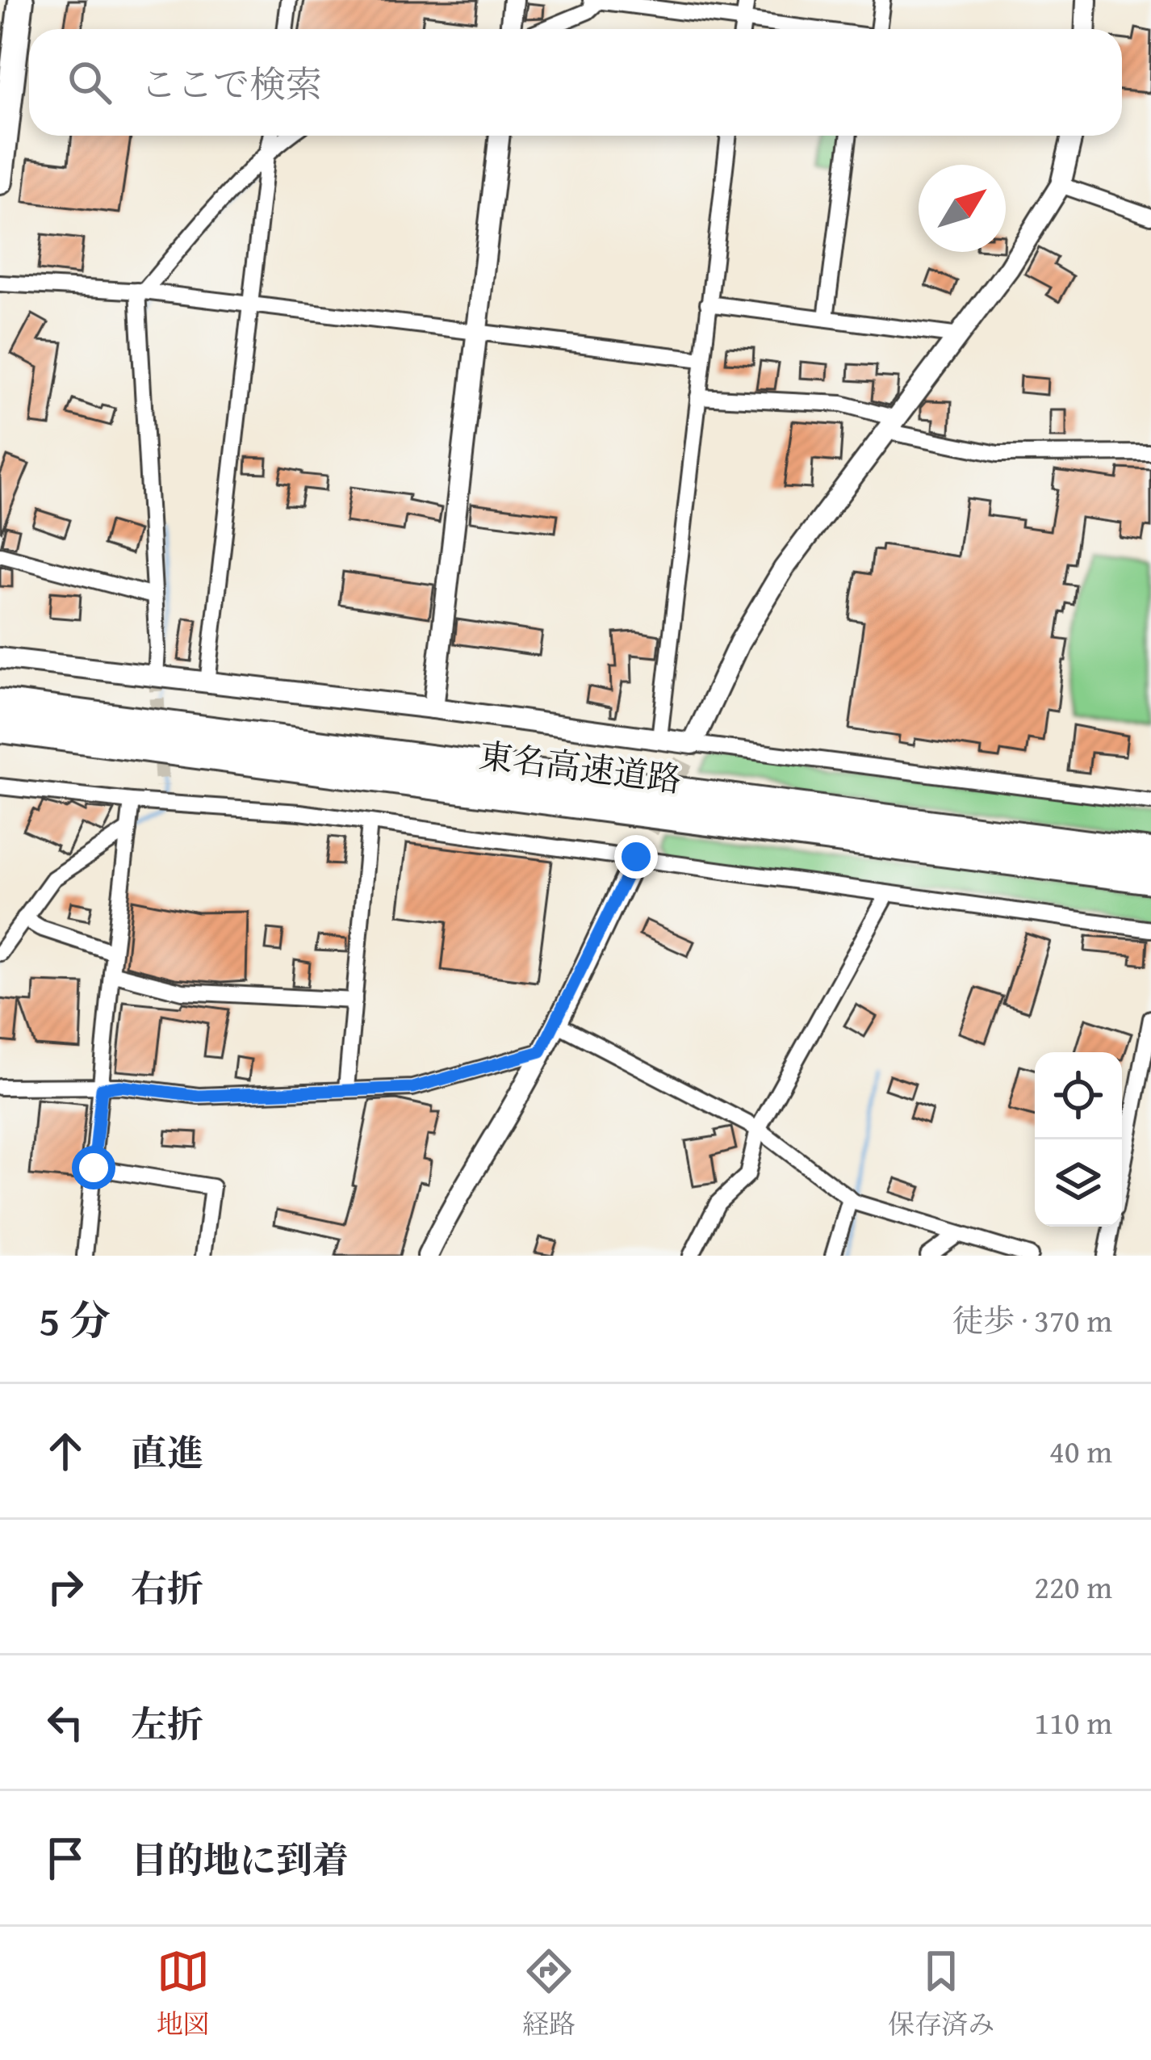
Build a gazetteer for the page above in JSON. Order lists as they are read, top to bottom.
{
  "streets": {
    "highway": ["東名高速道路"]
  },
  "north": "top right",
  "page": {
    "search": "ここで検索",
    "heading": ["5 分", "徒歩 · 370 m"],
    "list": [
      ["直進", "40 m"],
      ["右折", "220 m"],
      ["左折", "110 m"],
      "目的地に到着"
    ],
    "nav": ["地図", "経路", "保存済み"]
  }
}
